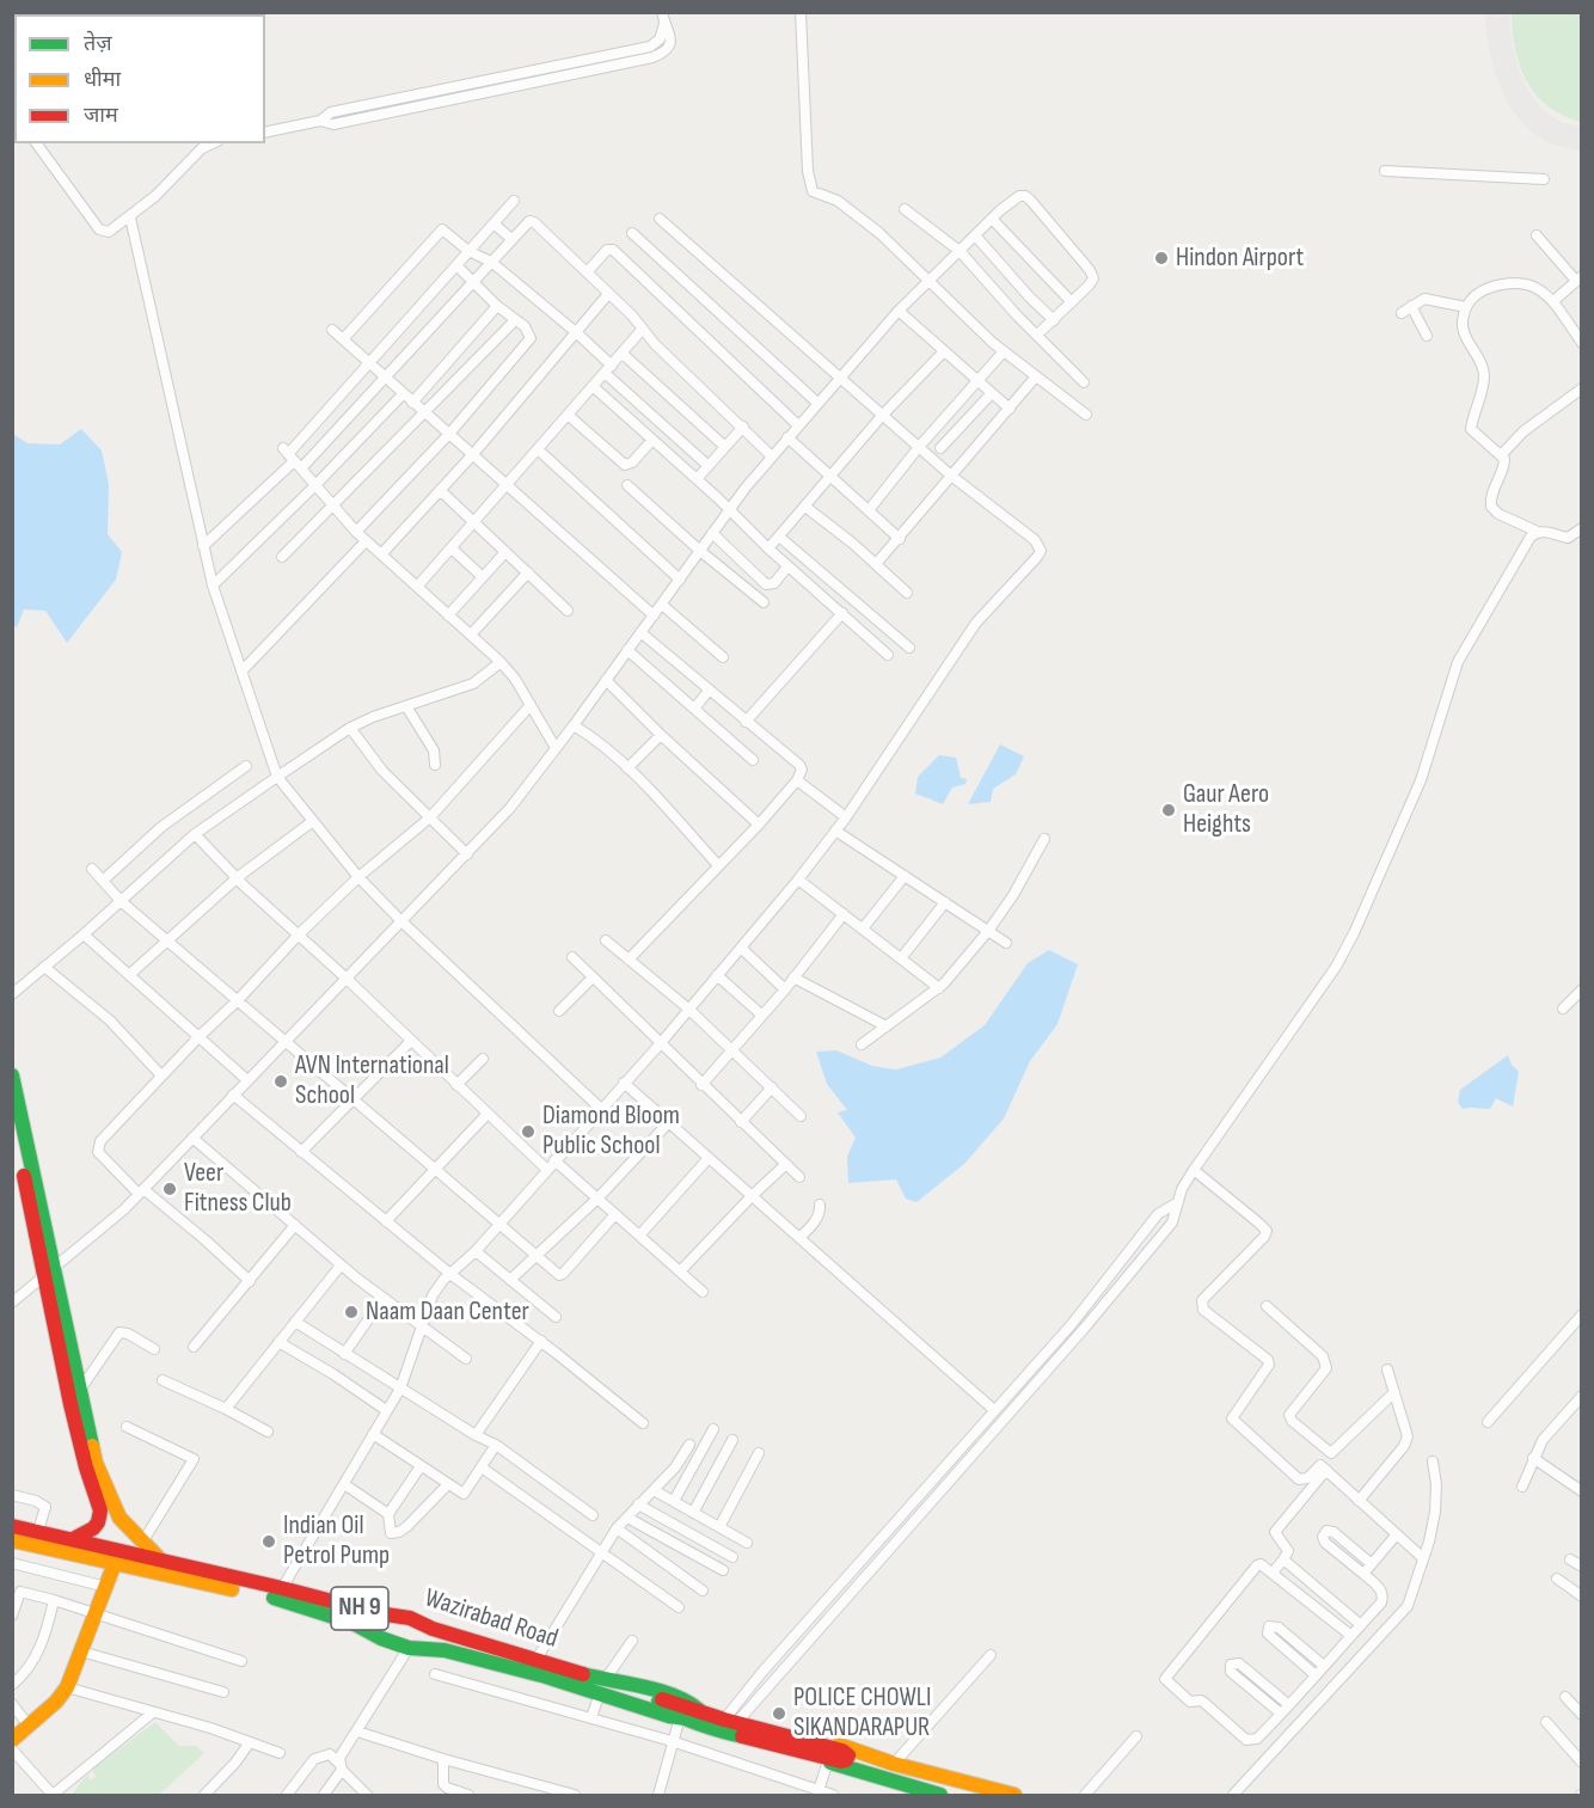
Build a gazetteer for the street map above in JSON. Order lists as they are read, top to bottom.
{
  "streets": {
    "main road": ["NH 9", "Wazirabad Road"]
  },
  "places": [
    "Hindon Airport",
    "Gaur Aero Heights",
    "AVN International School",
    "Diamond Bloom Public School",
    "Veer Fitness Club",
    "Naam Daan Center",
    "Indian Oil Petrol Pump",
    "POLICE CHOWLI SIKANDARAPUR"
  ],
  "legend": ["तेज़", "धीमा", "जाम"]
}
